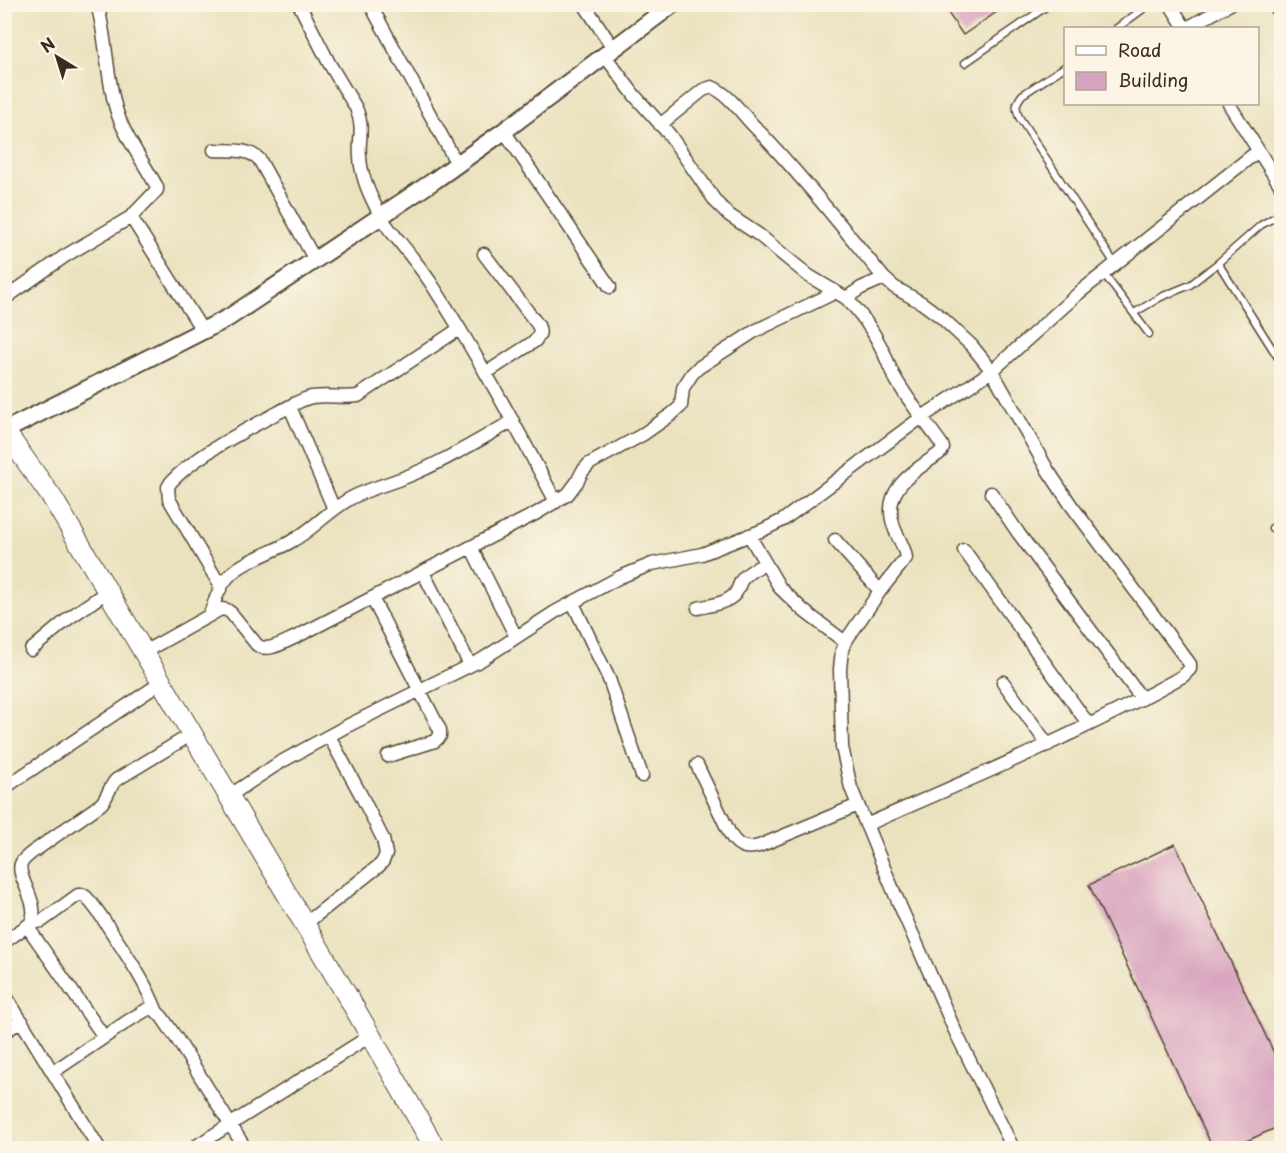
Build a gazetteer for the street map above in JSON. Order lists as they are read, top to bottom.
{
  "legend": ["Road", "Building"],
  "north": "top left"
}
